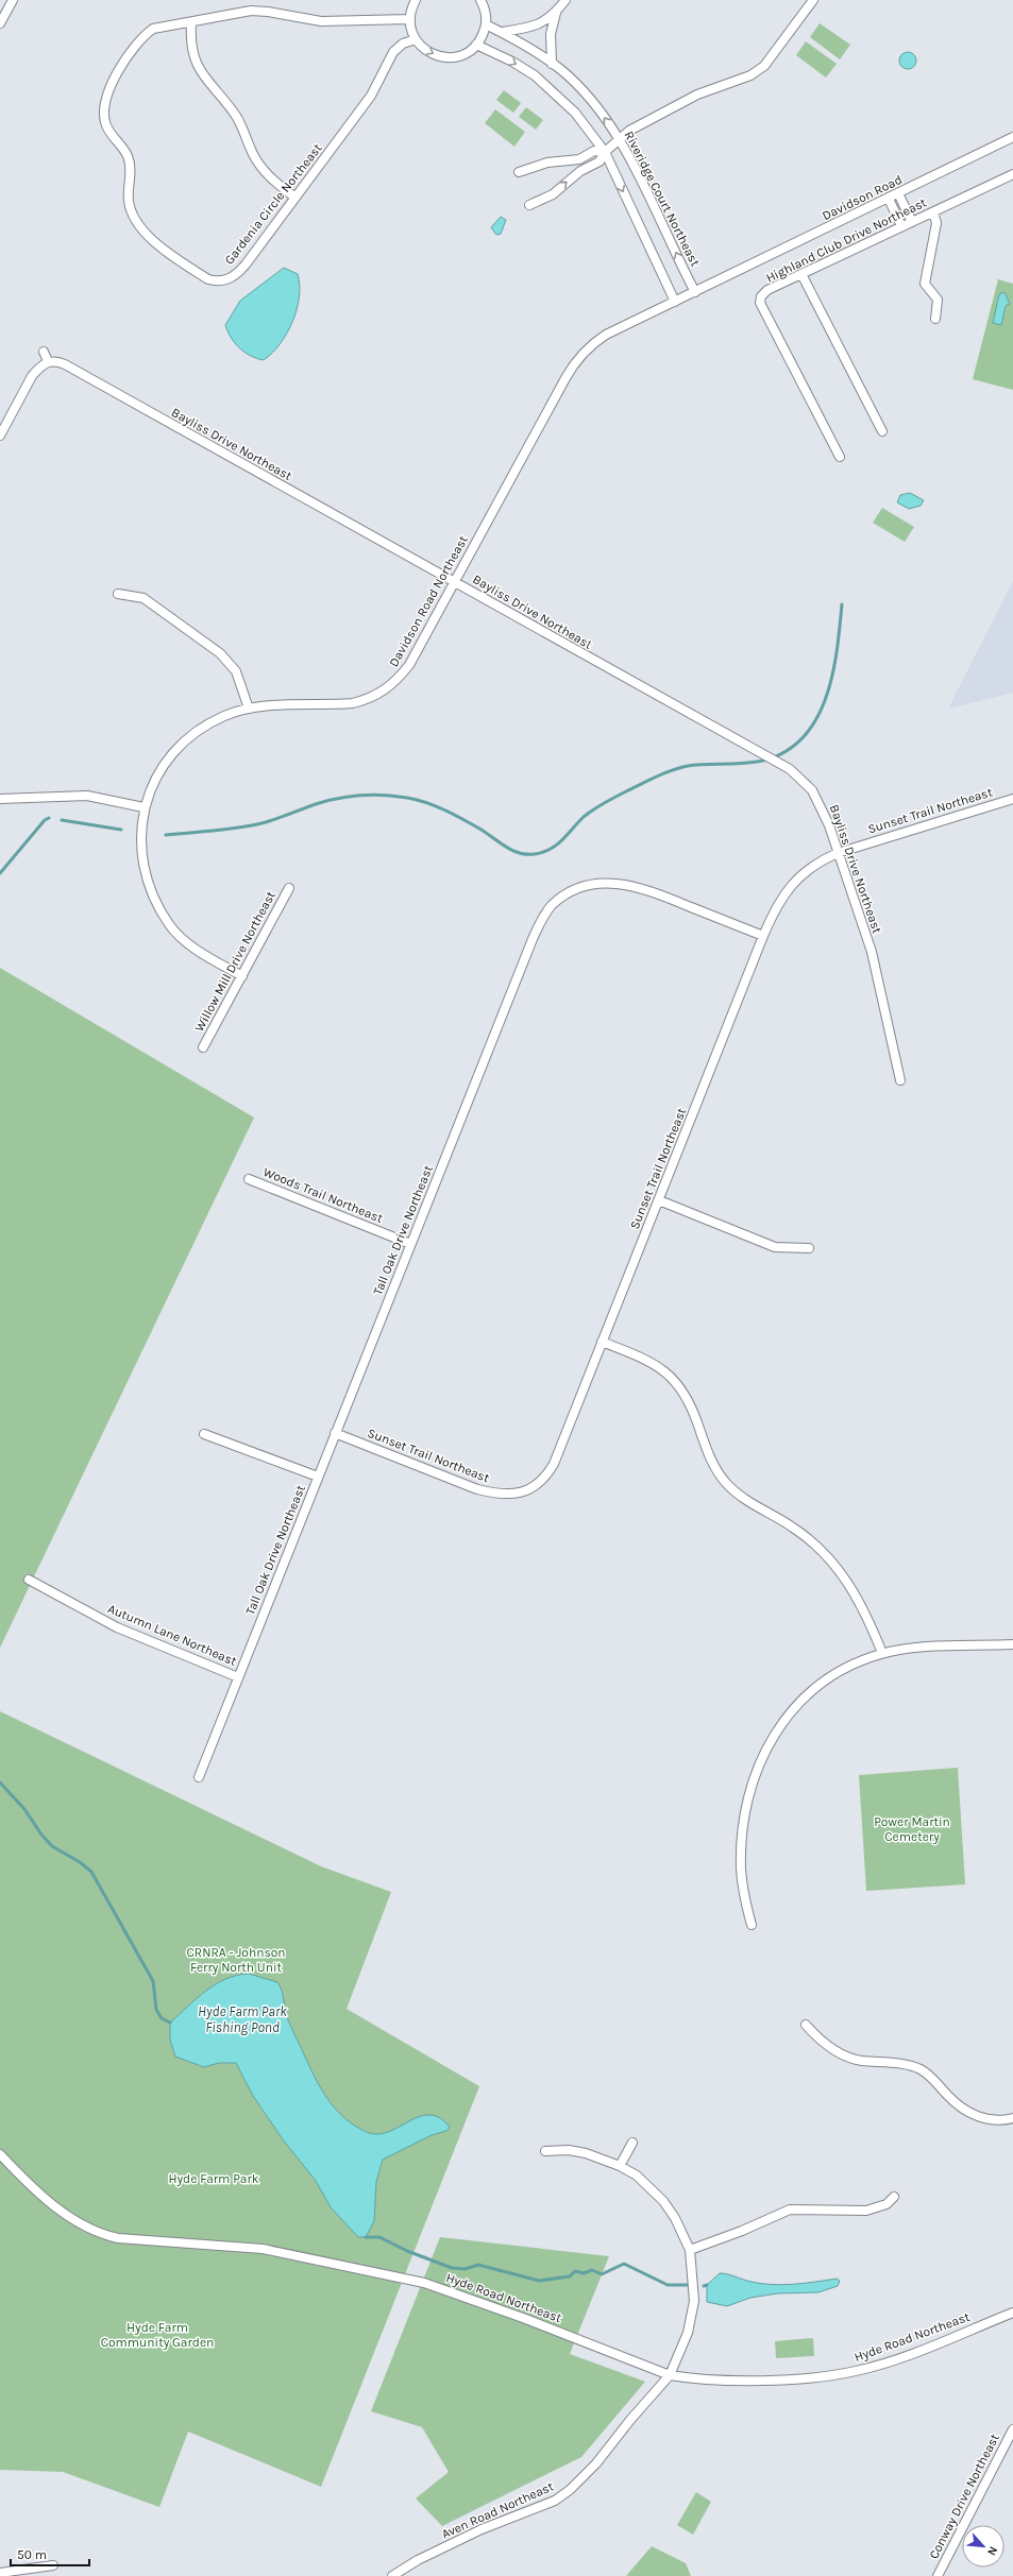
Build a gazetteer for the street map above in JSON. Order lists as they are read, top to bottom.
{
  "streets": {
    "street": [
      "Davidson Road",
      "Riveridge Court Northeast",
      "Gardenia Circle Northeast",
      "Highland Club Drive Northeast",
      "Bayliss Drive Northeast",
      "Davidson Road Northeast",
      "Sunset Trail Northeast",
      "Willow Mill Drive Northeast",
      "Woods Trail Northeast",
      "Tall Oak Drive Northeast",
      "Autumn Lane Northeast",
      "Hyde Road Northeast",
      "Conway Drive Northeast",
      "Aven Road Northeast"
    ]
  },
  "crossings": [
    ["Davidson Road", "Davidson Road Northeast"],
    ["Riveridge Court Northeast", "Davidson Road Northeast"],
    ["Bayliss Drive Northeast", "Davidson Road Northeast"],
    ["Bayliss Drive Northeast", "Sunset Trail Northeast"],
    ["Davidson Road Northeast", "Willow Mill Drive Northeast"],
    ["Sunset Trail Northeast", "Tall Oak Drive Northeast"],
    ["Woods Trail Northeast", "Tall Oak Drive Northeast"],
    ["Tall Oak Drive Northeast", "Autumn Lane Northeast"],
    ["Hyde Road Northeast", "Aven Road Northeast"]
  ],
  "water": ["Hyde Farm Park Fishing Pond"],
  "parks": [
    "Power Martin Cemetery",
    "CRNRA - Johnson Ferry North Unit",
    "Hyde Farm Park",
    "Hyde Farm Community Garden"
  ],
  "scale_bar": "50 m",
  "north": "bottom right"
}
